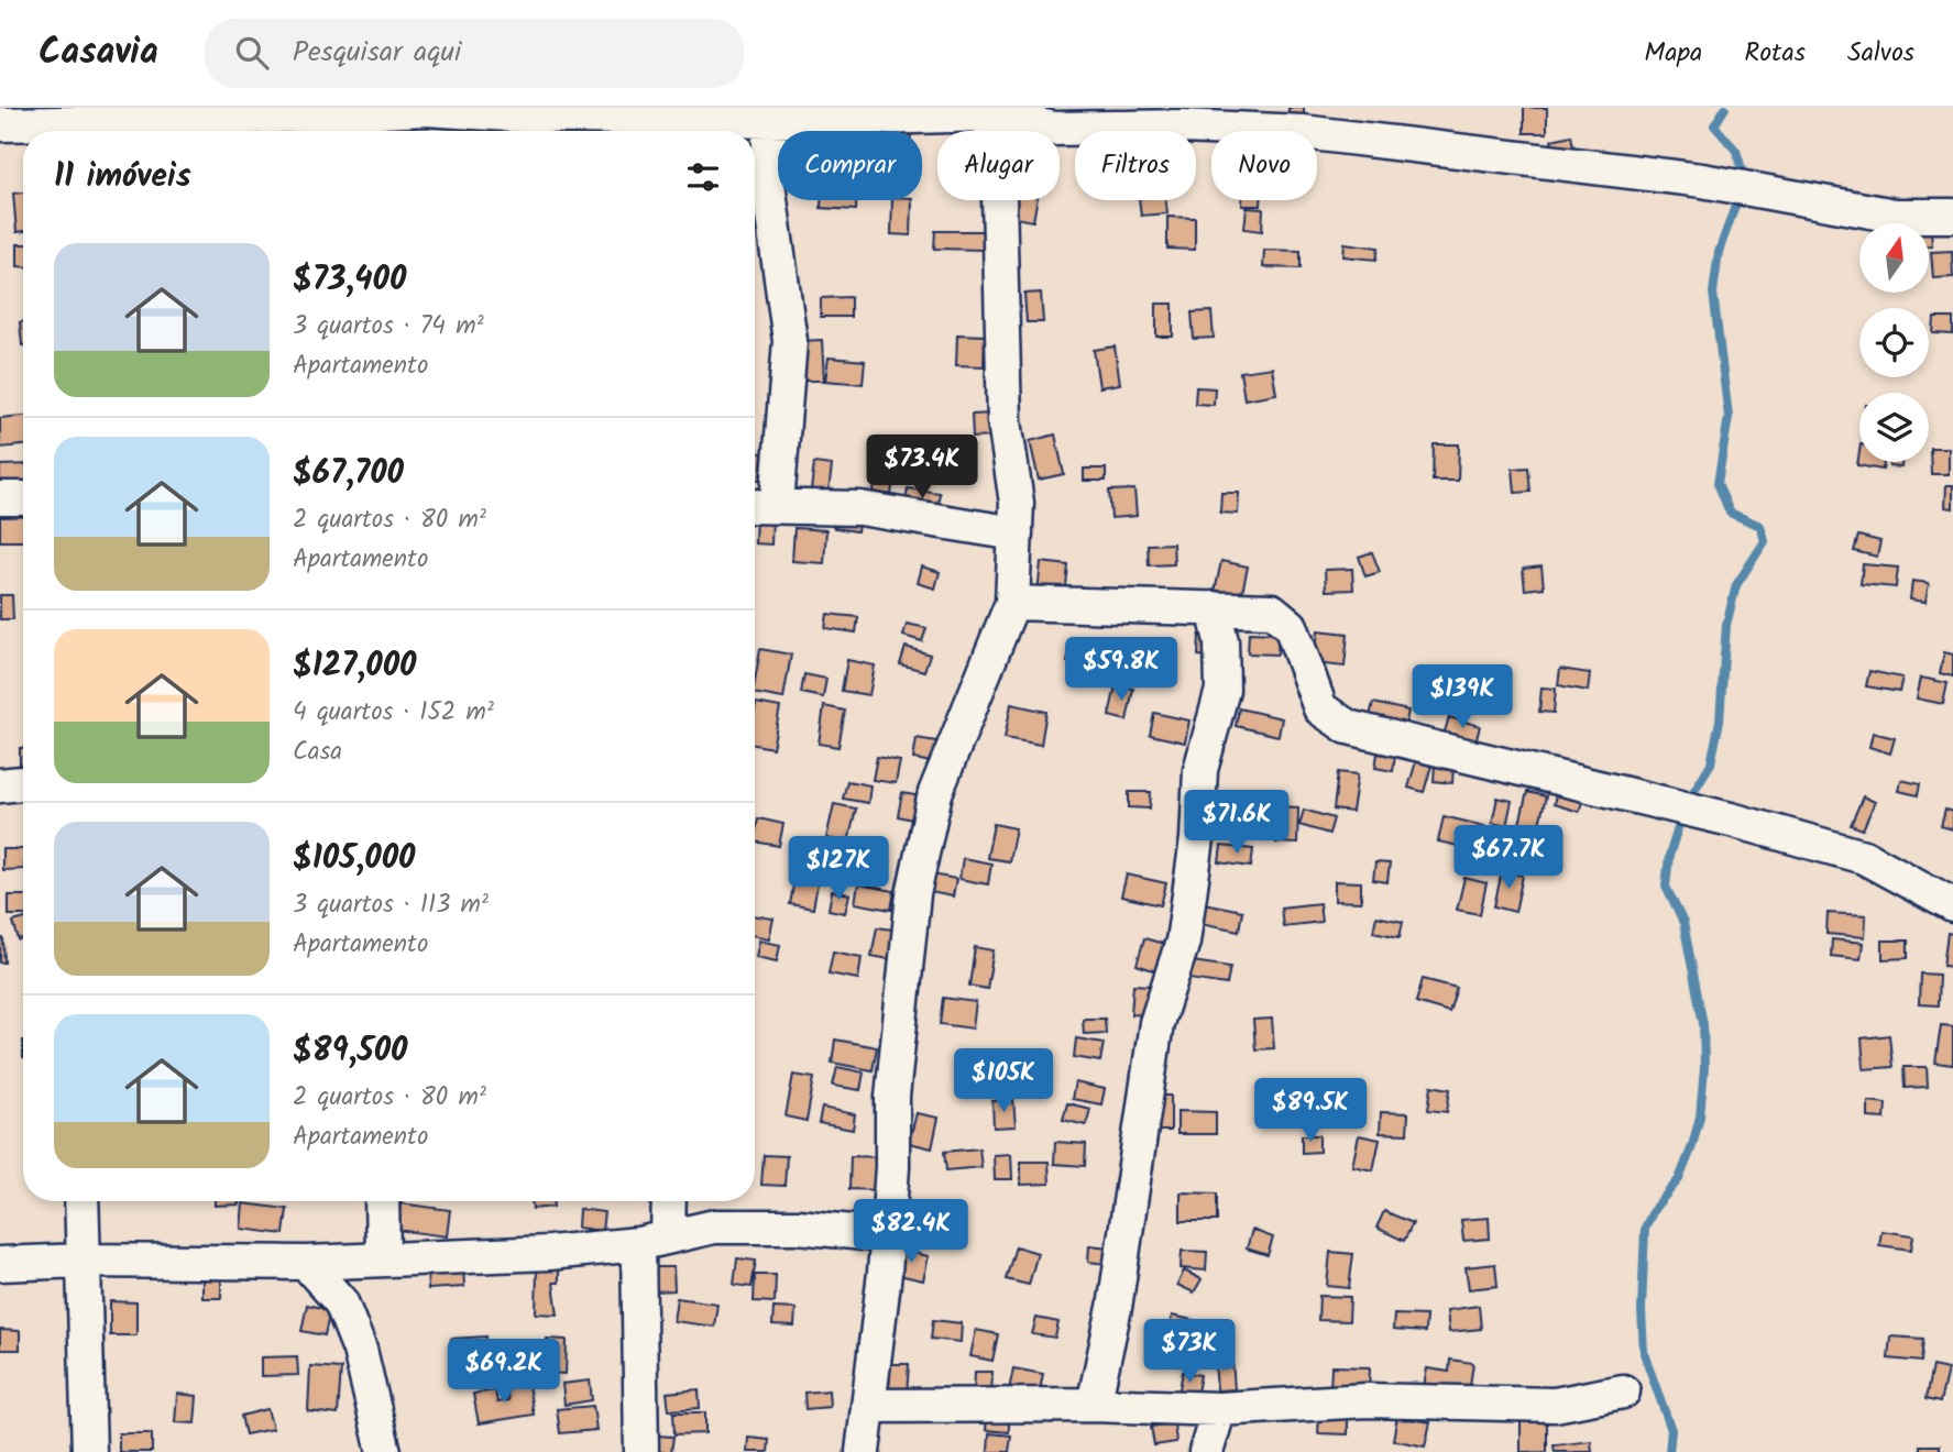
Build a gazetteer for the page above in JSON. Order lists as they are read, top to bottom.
{
  "north": "top",
  "page": {
    "header": "Casavia",
    "search": "Pesquisar aqui",
    "nav": ["Mapa", "Rotas", "Salvos"],
    "chip": [
      "Comprar",
      "Alugar",
      "Filtros",
      "Novo"
    ],
    "heading": "11 imóveis",
    "list": [
      {
        "name": "$73,400",
        "note": "3 quartos · 74 m² · Apartamento"
      },
      {
        "name": "$67,700",
        "note": "2 quartos · 80 m² · Apartamento"
      },
      {
        "name": "$127,000",
        "note": "4 quartos · 152 m² · Casa"
      },
      {
        "name": "$105,000",
        "note": "3 quartos · 113 m² · Apartamento"
      },
      {
        "name": "$89,500",
        "note": "2 quartos · 80 m² · Apartamento"
      }
    ],
    "price": [
      "$73.4K",
      "$59.8K",
      "$139K",
      "$71.6K",
      "$67.7K",
      "$127K",
      "$105K",
      "$89.5K",
      "$82.4K",
      "$73K",
      "$69.2K"
    ]
  }
}
